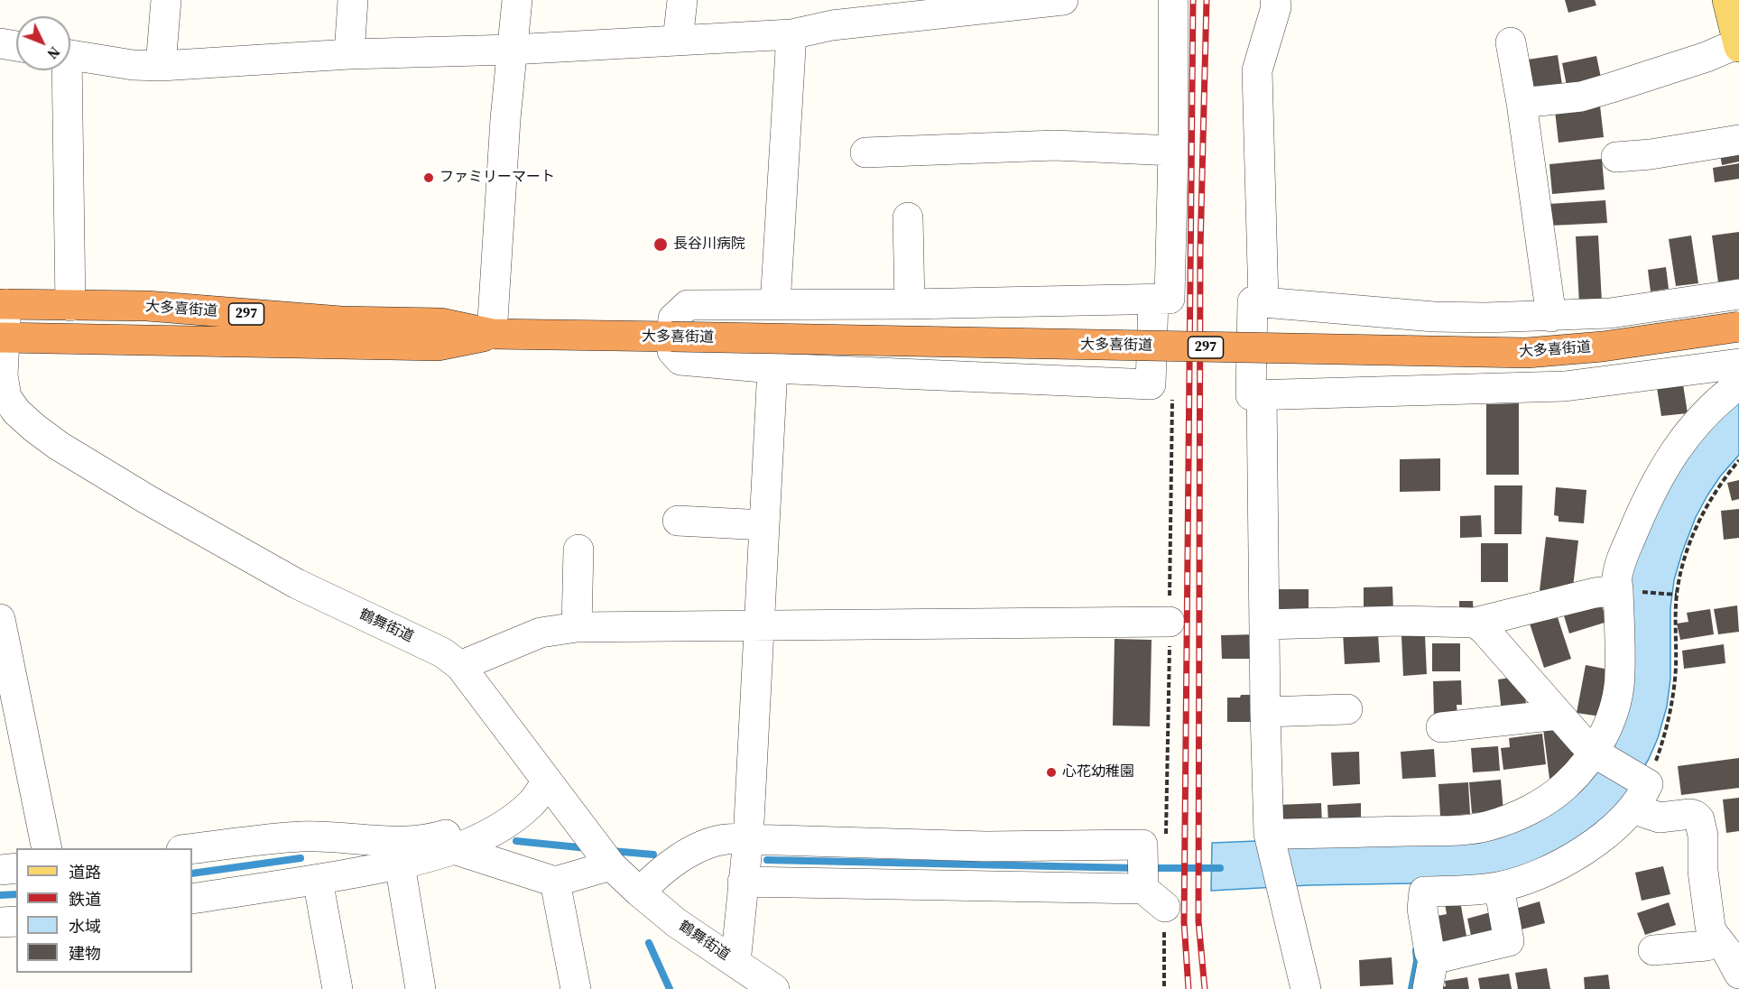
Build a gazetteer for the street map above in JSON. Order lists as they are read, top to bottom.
{
  "streets": {
    "highway": ["大多喜街道", "297"],
    "street": ["鶴舞街道"]
  },
  "crossings": [
    ["大多喜街道", "鶴舞街道"]
  ],
  "places": ["ファミリーマート", "長谷川病院", "心花幼稚園"],
  "legend": [
    "道路",
    "鉄道",
    "水域",
    "建物"
  ],
  "north": "bottom right"
}
